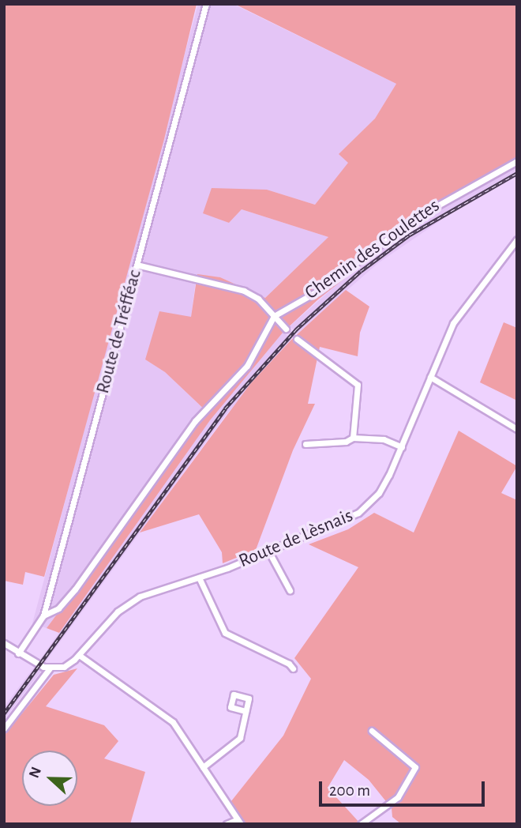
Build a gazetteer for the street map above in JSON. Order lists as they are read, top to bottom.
{
  "streets": {
    "street": ["Chemin des Coulettes", "Route de Tréfféac", "Route de Lèsnais"]
  },
  "scale_bar": "200 m",
  "north": "left"
}
